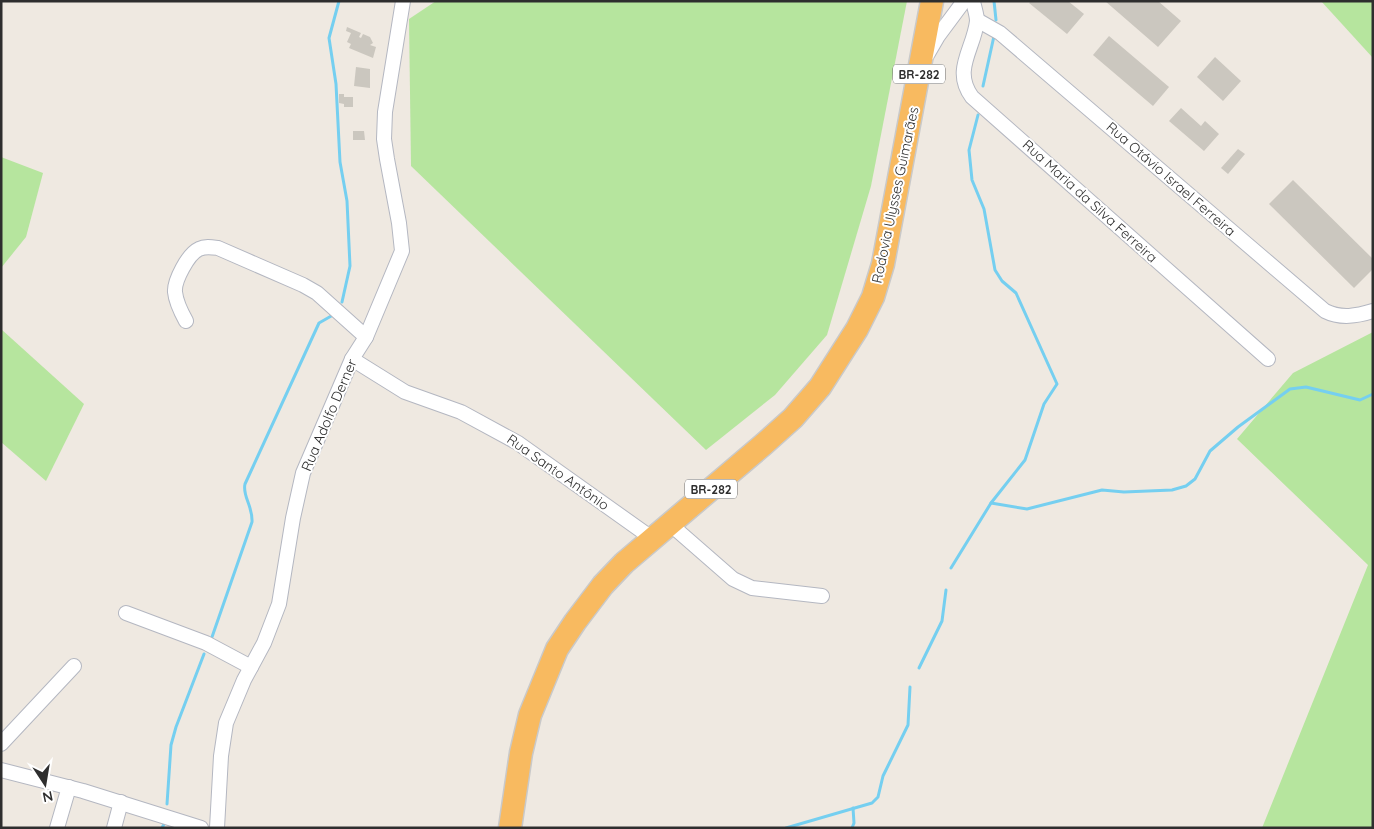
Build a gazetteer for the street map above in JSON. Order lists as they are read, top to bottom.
{
  "streets": {
    "highway": ["BR-282", "Rodovia Ulysses Guimarães"],
    "street": [
      "Rua Otávio Israel Ferreira",
      "Rua Maria da Silva Ferreira",
      "Rua Adolfo Derner",
      "Rua Santo Antônio"
    ]
  },
  "crossings": [
    ["Rua Otávio Israel Ferreira", "Rua Maria da Silva Ferreira"],
    ["Rodovia Ulysses Guimarães", "Rua Santo Antônio"],
    ["Rua Adolfo Derner", "Rua Santo Antônio"]
  ],
  "north": "bottom"
}
